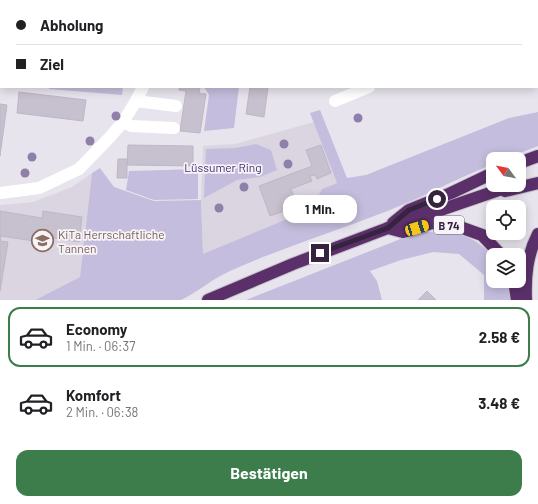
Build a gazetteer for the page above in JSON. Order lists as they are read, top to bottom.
{
  "streets": {
    "highway": ["B 74"]
  },
  "parks": ["Lüssumer Ring"],
  "places": {
    "school or university": ["KiTa Herrschaftliche Tannen"]
  },
  "north": "top left",
  "page": {
    "banner": ["Abholung", "Ziel"],
    "bubble": "1 Min.",
    "list": [
      {
        "name": "Economy",
        "note": "1 Min. · 06:37",
        "value": "2.58 €"
      },
      {
        "name": "Komfort",
        "note": "2 Min. · 06:38",
        "value": "3.48 €"
      }
    ],
    "buttons": "Bestätigen"
  }
}
